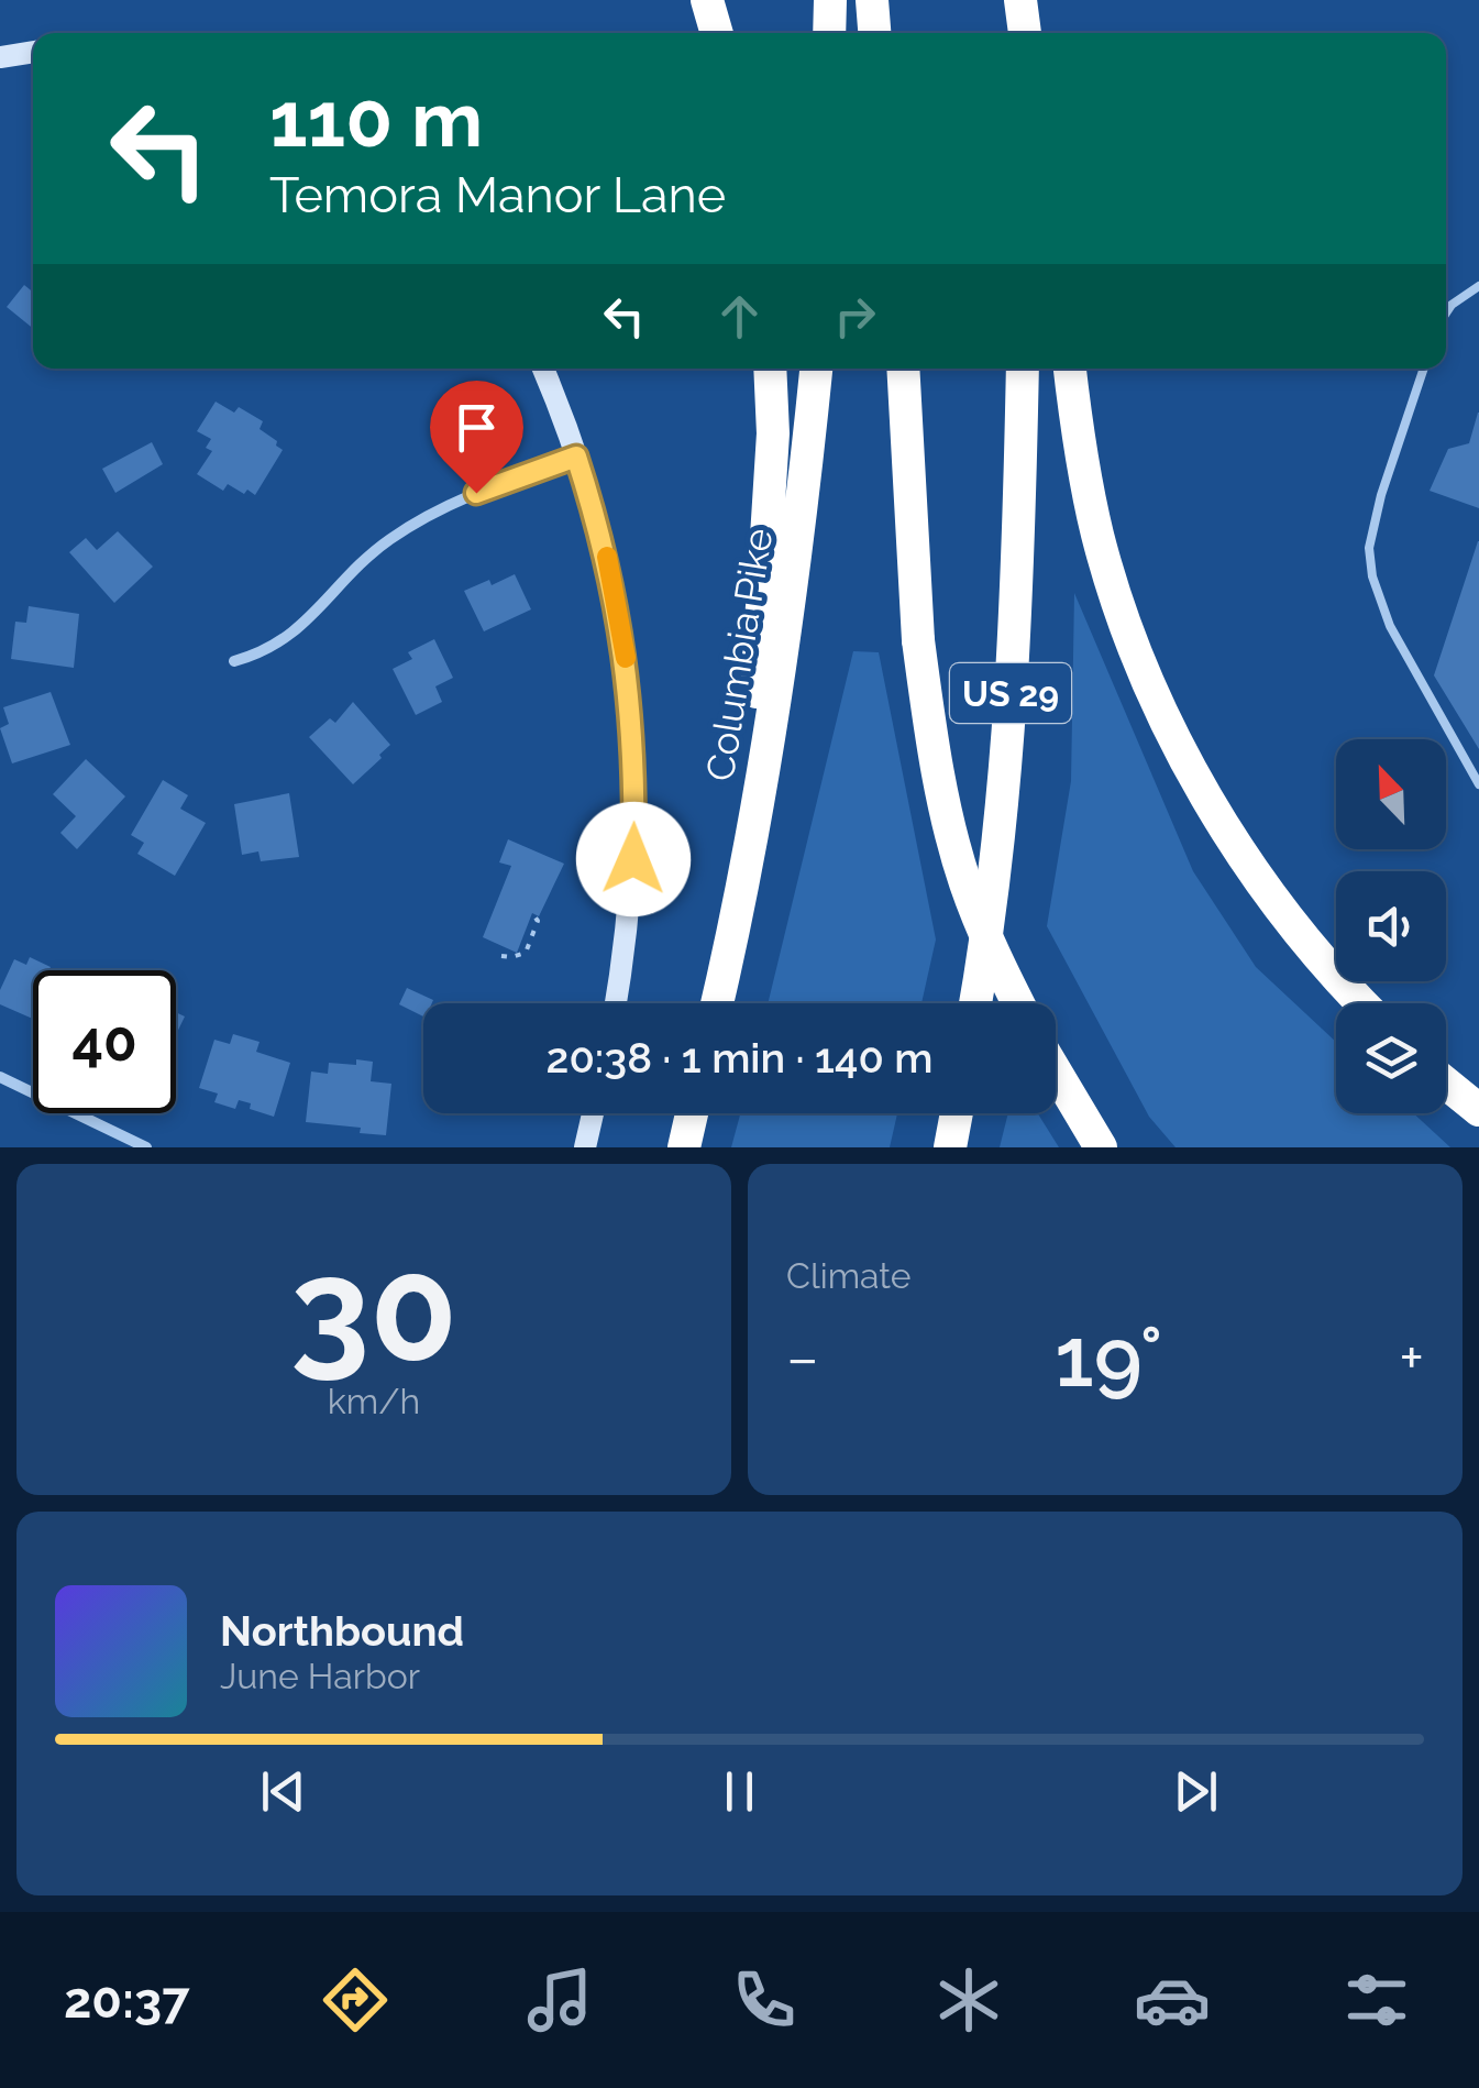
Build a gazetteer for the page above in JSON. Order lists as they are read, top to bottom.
{
  "streets": {
    "highway": ["Columbia Pike", "US 29"]
  },
  "north": "top left",
  "page": {
    "turn": ["110 m", "Temora Manor Lane"],
    "limit": "40",
    "trip": "20:38 · 1 min · 140 m",
    "tile": [
      ["30", "km/h"],
      "Climate"
    ],
    "heat": ["−", "19°", "+"],
    "song": ["Northbound", "June Harbor"],
    "tabs": "20:37"
  }
}
